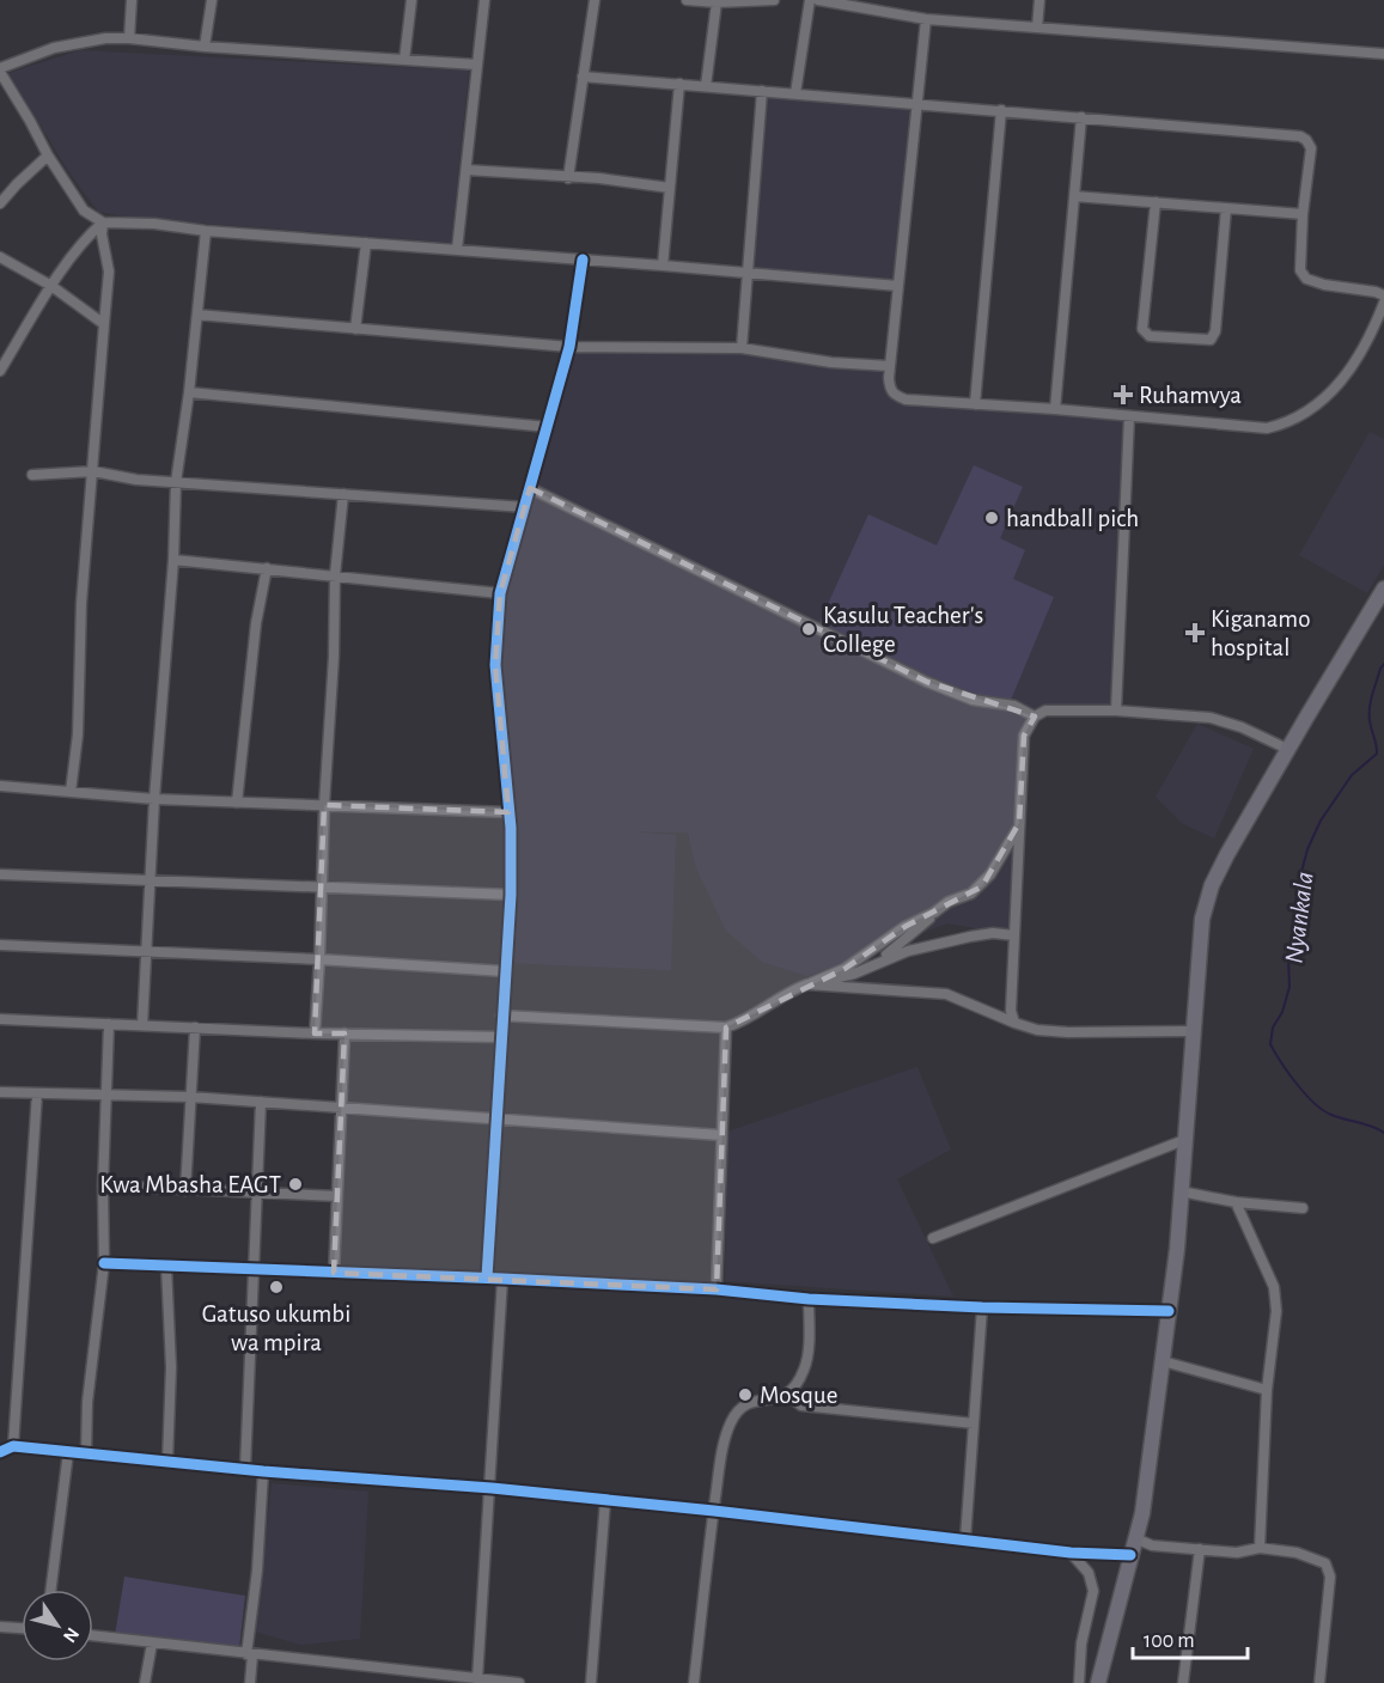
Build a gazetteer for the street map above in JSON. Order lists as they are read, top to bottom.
{
  "water": ["Nyankala"],
  "places": {
    "health": ["Ruhamvya", "Kiganamo hospital"],
    "other": [
      "handball pich",
      "Kasulu Teacher's College",
      "Kwa Mbasha EAGT",
      "Gatuso ukumbi wa mpira",
      "Mosque"
    ]
  },
  "scale_bar": "100 m",
  "north": "bottom right"
}
